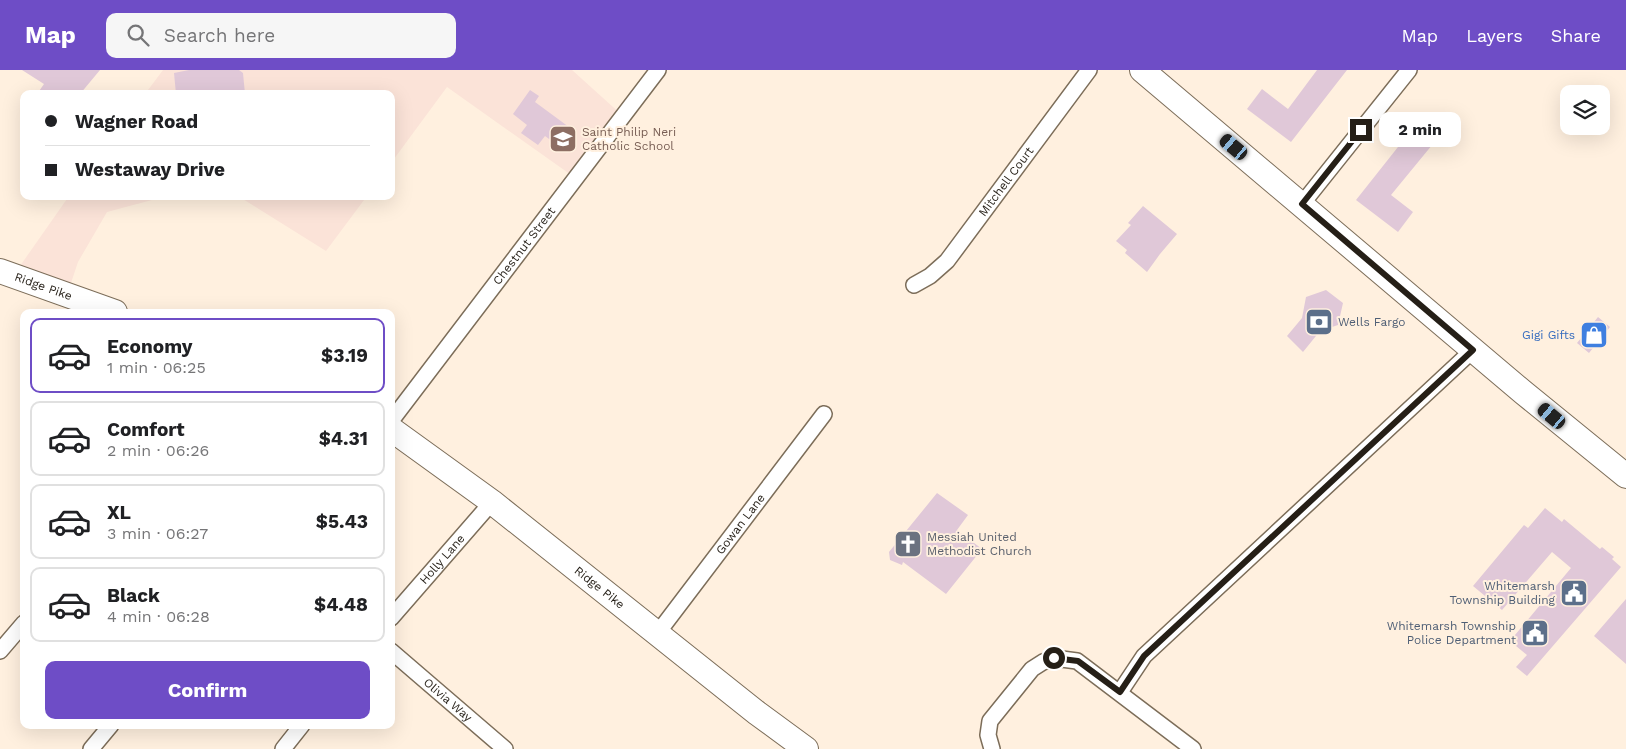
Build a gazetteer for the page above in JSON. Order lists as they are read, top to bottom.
{
  "streets": {
    "main road": ["Ridge Pike"],
    "street": [
      "Mitchell Court",
      "Chestnut Street",
      "Gowan Lane",
      "Holly Lane",
      "Olivia Way"
    ]
  },
  "crossings": [
    ["Ridge Pike", "Gowan Lane"],
    ["Ridge Pike", "Holly Lane"]
  ],
  "places": {
    "school or university": ["Saint Philip Neri Catholic School"],
    "bank": ["Wells Fargo"],
    "shop": ["Gigi Gifts"],
    "church": ["Messiah United Methodist Church"],
    "public building": ["Whitemarsh Township Building", "Whitemarsh Township Police Department"]
  },
  "page": {
    "header": "Map",
    "search": "Search here",
    "nav": ["Map", "Layers", "Share"],
    "banner": ["Wagner Road", "Westaway Drive"],
    "bubble": "2 min",
    "list": [
      {
        "name": "Economy",
        "note": "1 min · 06:25",
        "value": "$3.19"
      },
      {
        "name": "Comfort",
        "note": "2 min · 06:26",
        "value": "$4.31"
      },
      {
        "name": "XL",
        "note": "3 min · 06:27",
        "value": "$5.43"
      },
      {
        "name": "Black",
        "note": "4 min · 06:28",
        "value": "$4.48"
      }
    ],
    "buttons": "Confirm"
  }
}
